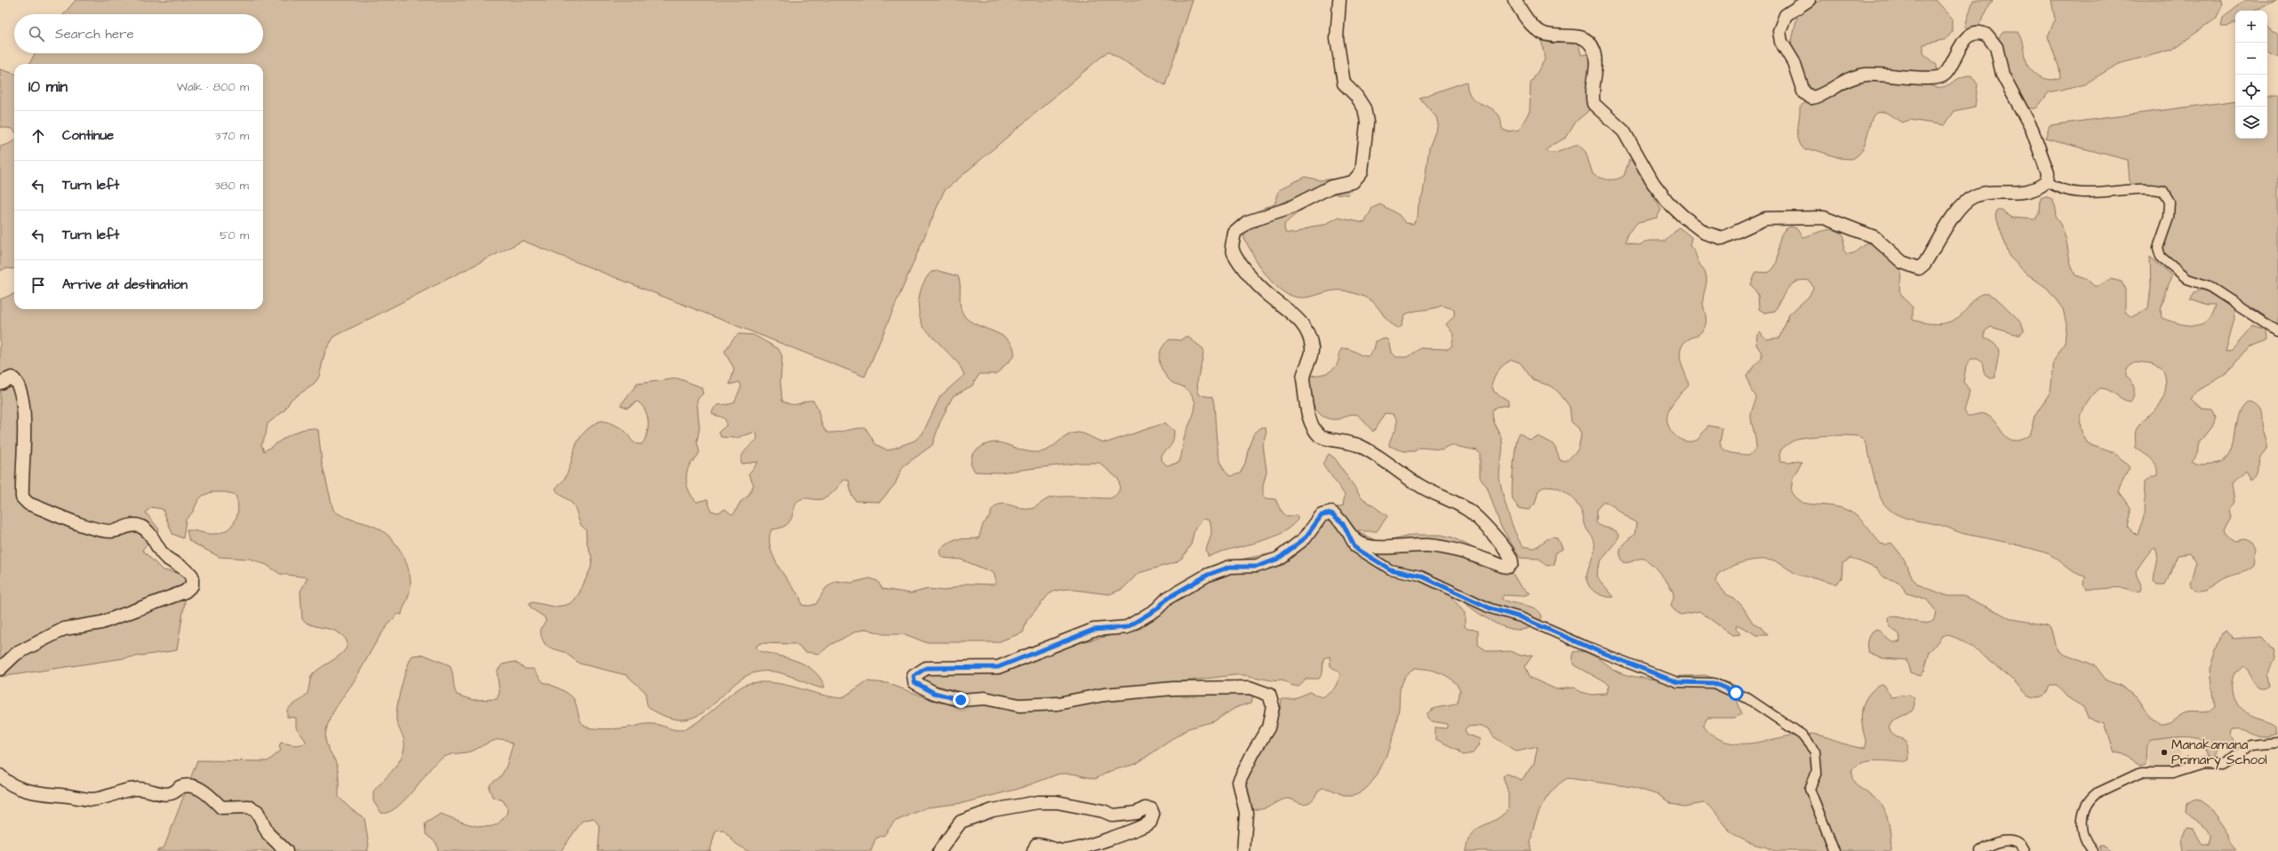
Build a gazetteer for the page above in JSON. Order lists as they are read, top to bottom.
{
  "places": ["Manakamana Primary School"],
  "page": {
    "map_buttons": ["+", "−"],
    "search": "Search here",
    "heading": ["10 min", "Walk · 800 m"],
    "list": [
      ["Continue", "370 m"],
      ["Turn left", "380 m"],
      ["Turn left", "50 m"],
      "Arrive at destination"
    ]
  }
}
